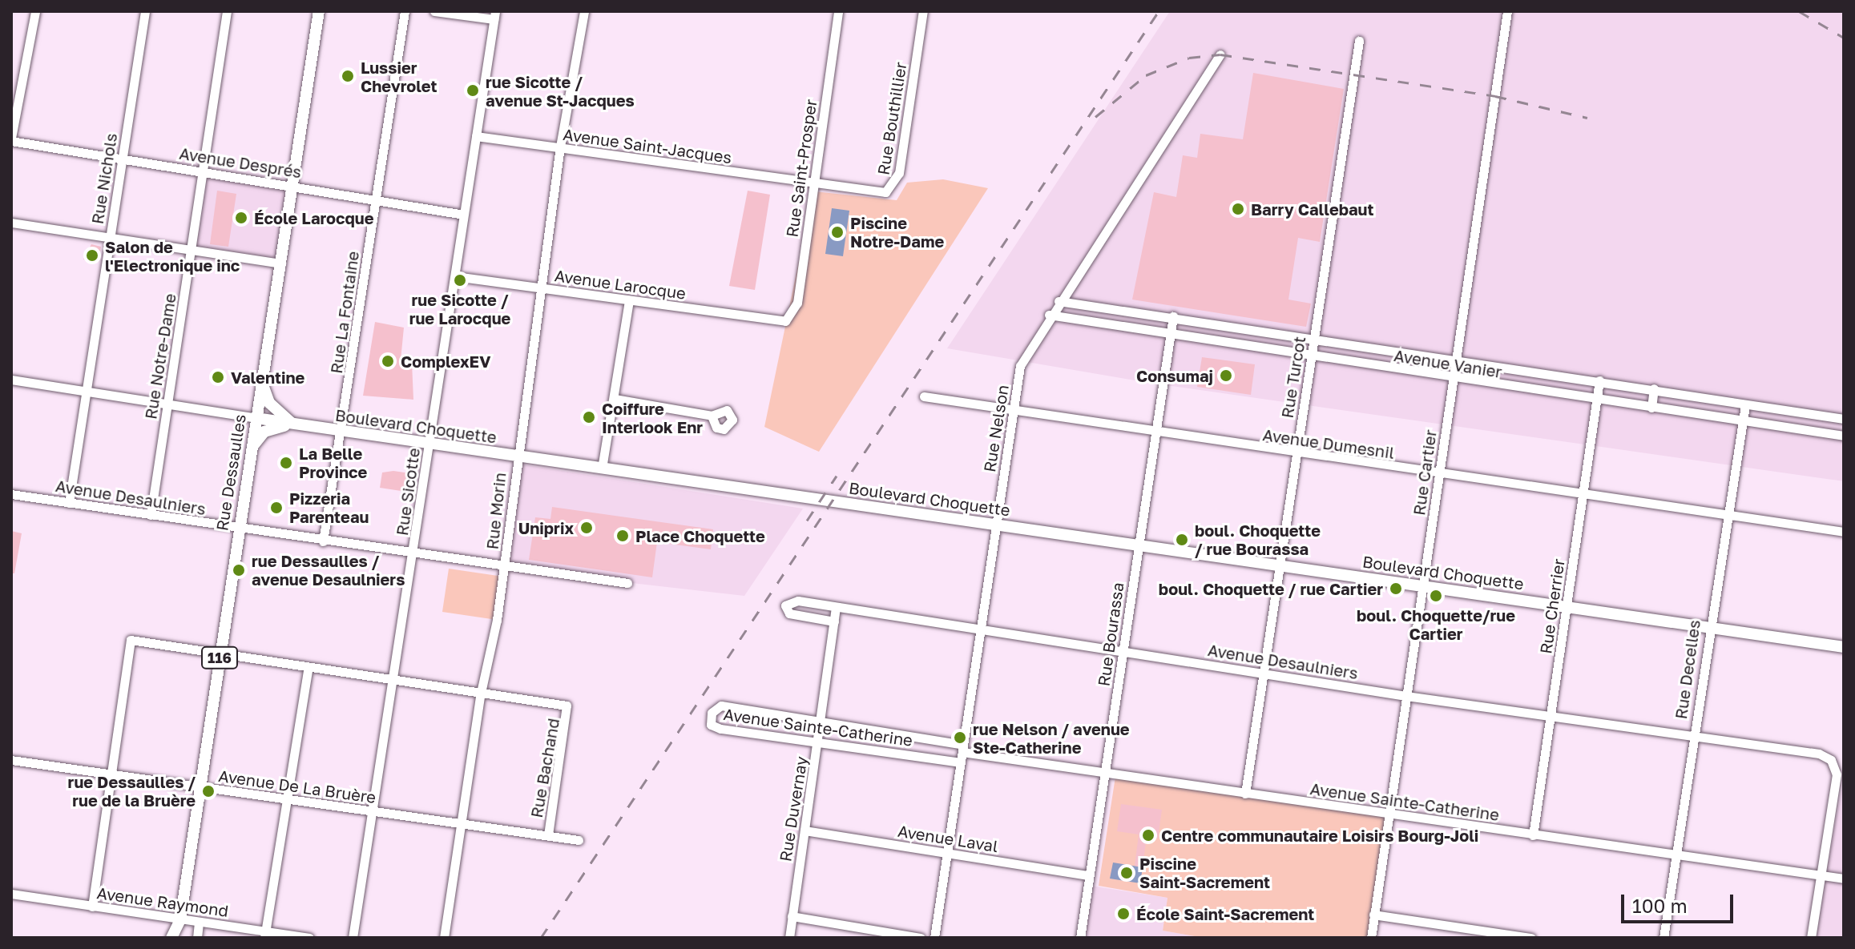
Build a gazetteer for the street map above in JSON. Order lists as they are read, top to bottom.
{
  "streets": {
    "main road": ["Boulevard Choquette", "Rue Dessaulles", "116"],
    "street": [
      "Rue Bouthillier",
      "Avenue Saint-Jacques",
      "Avenue Després",
      "Rue Saint-Prosper",
      "Rue Nichols",
      "Avenue Larocque",
      "Rue La Fontaine",
      "Rue Notre-Dame",
      "Avenue Vanier",
      "Rue Turcot",
      "Rue Nelson",
      "Avenue Dumesnil",
      "Rue Cartier",
      "Rue Sicotte",
      "Avenue Desaulniers",
      "Rue Morin",
      "Rue Cherrier",
      "Rue Bourassa",
      "Rue Decelles",
      "Avenue Sainte-Catherine",
      "Rue Bachand",
      "Avenue De La Bruère",
      "Rue Duvernay",
      "Avenue Laval",
      "Avenue Raymond"
    ]
  },
  "crossings": [
    ["Rue Bouthillier", "Avenue Saint-Jacques"],
    ["Rue Bouthillier", "Rue Saint-Prosper"],
    ["Avenue Saint-Jacques", "Rue Saint-Prosper"],
    ["Avenue Saint-Jacques", "Rue Sicotte"],
    ["Avenue Saint-Jacques", "Rue Morin"],
    ["Avenue Després", "Rue Nichols"],
    ["Avenue Després", "Rue La Fontaine"],
    ["Avenue Després", "Rue Notre-Dame"],
    ["Avenue Després", "Rue Dessaulles"],
    ["Avenue Després", "Rue Sicotte"],
    ["Rue Saint-Prosper", "Avenue Larocque"],
    ["Rue Nichols", "Boulevard Choquette"],
    ["Rue Nichols", "Avenue Desaulniers"],
    ["Avenue Larocque", "Rue Sicotte"],
    ["Avenue Larocque", "Rue Morin"],
    ["Rue La Fontaine", "Boulevard Choquette"],
    ["Rue La Fontaine", "Avenue Desaulniers"],
    ["Rue Notre-Dame", "Boulevard Choquette"],
    ["Rue Notre-Dame", "Avenue Desaulniers"],
    ["Avenue Vanier", "Rue Turcot"],
    ["Avenue Vanier", "Rue Nelson"],
    ["Avenue Vanier", "Rue Cartier"],
    ["Avenue Vanier", "Rue Cherrier"],
    ["Avenue Vanier", "Rue Bourassa"],
    ["Avenue Vanier", "Rue Decelles"],
    ["Rue Turcot", "Boulevard Choquette"],
    ["Rue Turcot", "Avenue Dumesnil"],
    ["Rue Turcot", "Avenue Desaulniers"],
    ["Rue Turcot", "Avenue Sainte-Catherine"],
    ["Boulevard Choquette", "Rue Nelson"],
    ["Boulevard Choquette", "Rue Dessaulles"],
    ["Boulevard Choquette", "Rue Cartier"],
    ["Boulevard Choquette", "Rue Sicotte"],
    ["Boulevard Choquette", "Rue Morin"],
    ["Boulevard Choquette", "Rue Cherrier"],
    ["Boulevard Choquette", "Rue Bourassa"],
    ["Boulevard Choquette", "Rue Decelles"],
    ["Rue Nelson", "Avenue Dumesnil"],
    ["Rue Nelson", "Avenue Desaulniers"],
    ["Rue Nelson", "Avenue Sainte-Catherine"],
    ["Rue Nelson", "Avenue Laval"],
    ["Avenue Dumesnil", "Rue Cartier"],
    ["Avenue Dumesnil", "Rue Cherrier"],
    ["Avenue Dumesnil", "Rue Bourassa"],
    ["Avenue Dumesnil", "Rue Decelles"],
    ["Rue Dessaulles", "Avenue Desaulniers"],
    ["Rue Dessaulles", "Avenue De La Bruère"],
    ["Rue Dessaulles", "Avenue Raymond"],
    ["Rue Cartier", "Avenue Desaulniers"],
    ["Rue Cartier", "Avenue Sainte-Catherine"],
    ["Rue Sicotte", "Avenue Desaulniers"],
    ["Rue Sicotte", "Avenue De La Bruère"],
    ["Avenue Desaulniers", "Rue Morin"],
    ["Avenue Desaulniers", "Rue Cherrier"],
    ["Avenue Desaulniers", "Rue Bourassa"],
    ["Avenue Desaulniers", "Rue Decelles"],
    ["Avenue Desaulniers", "Avenue Sainte-Catherine"],
    ["Avenue Desaulniers", "Rue Duvernay"],
    ["Rue Morin", "Rue Bachand"],
    ["Rue Morin", "Avenue De La Bruère"],
    ["Rue Cherrier", "Avenue Sainte-Catherine"],
    ["Rue Bourassa", "Avenue Sainte-Catherine"],
    ["Rue Bourassa", "Avenue Laval"],
    ["Rue Decelles", "Avenue Sainte-Catherine"],
    ["Avenue Sainte-Catherine", "Rue Duvernay"],
    ["Rue Bachand", "Avenue De La Bruère"],
    ["Rue Duvernay", "Avenue Laval"]
  ],
  "places": [
    "Lussier Chevrolet",
    "rue Sicotte / avenue St-Jacques",
    "Barry Callebaut",
    "École Larocque",
    "Piscine Notre-Dame",
    "Salon de l'Electronique inc",
    "rue Sicotte / rue Larocque",
    "ComplexEV",
    "Consumaj",
    "Valentine",
    "Coiffure Interlook Enr",
    "La Belle Province",
    "Pizzeria Parenteau",
    "Uniprix",
    "Place Choquette",
    "boul. Choquette / rue Bourassa",
    "rue Dessaulles / avenue Desaulniers",
    "boul. Choquette / rue Cartier",
    "boul. Choquette/rue Cartier",
    "rue Nelson / avenue Ste-Catherine",
    "rue Dessaulles / rue de la Bruère",
    "Centre communautaire Loisirs Bourg-Joli",
    "Piscine Saint-Sacrement",
    "École Saint-Sacrement"
  ],
  "scale_bar": "100 m"
}
